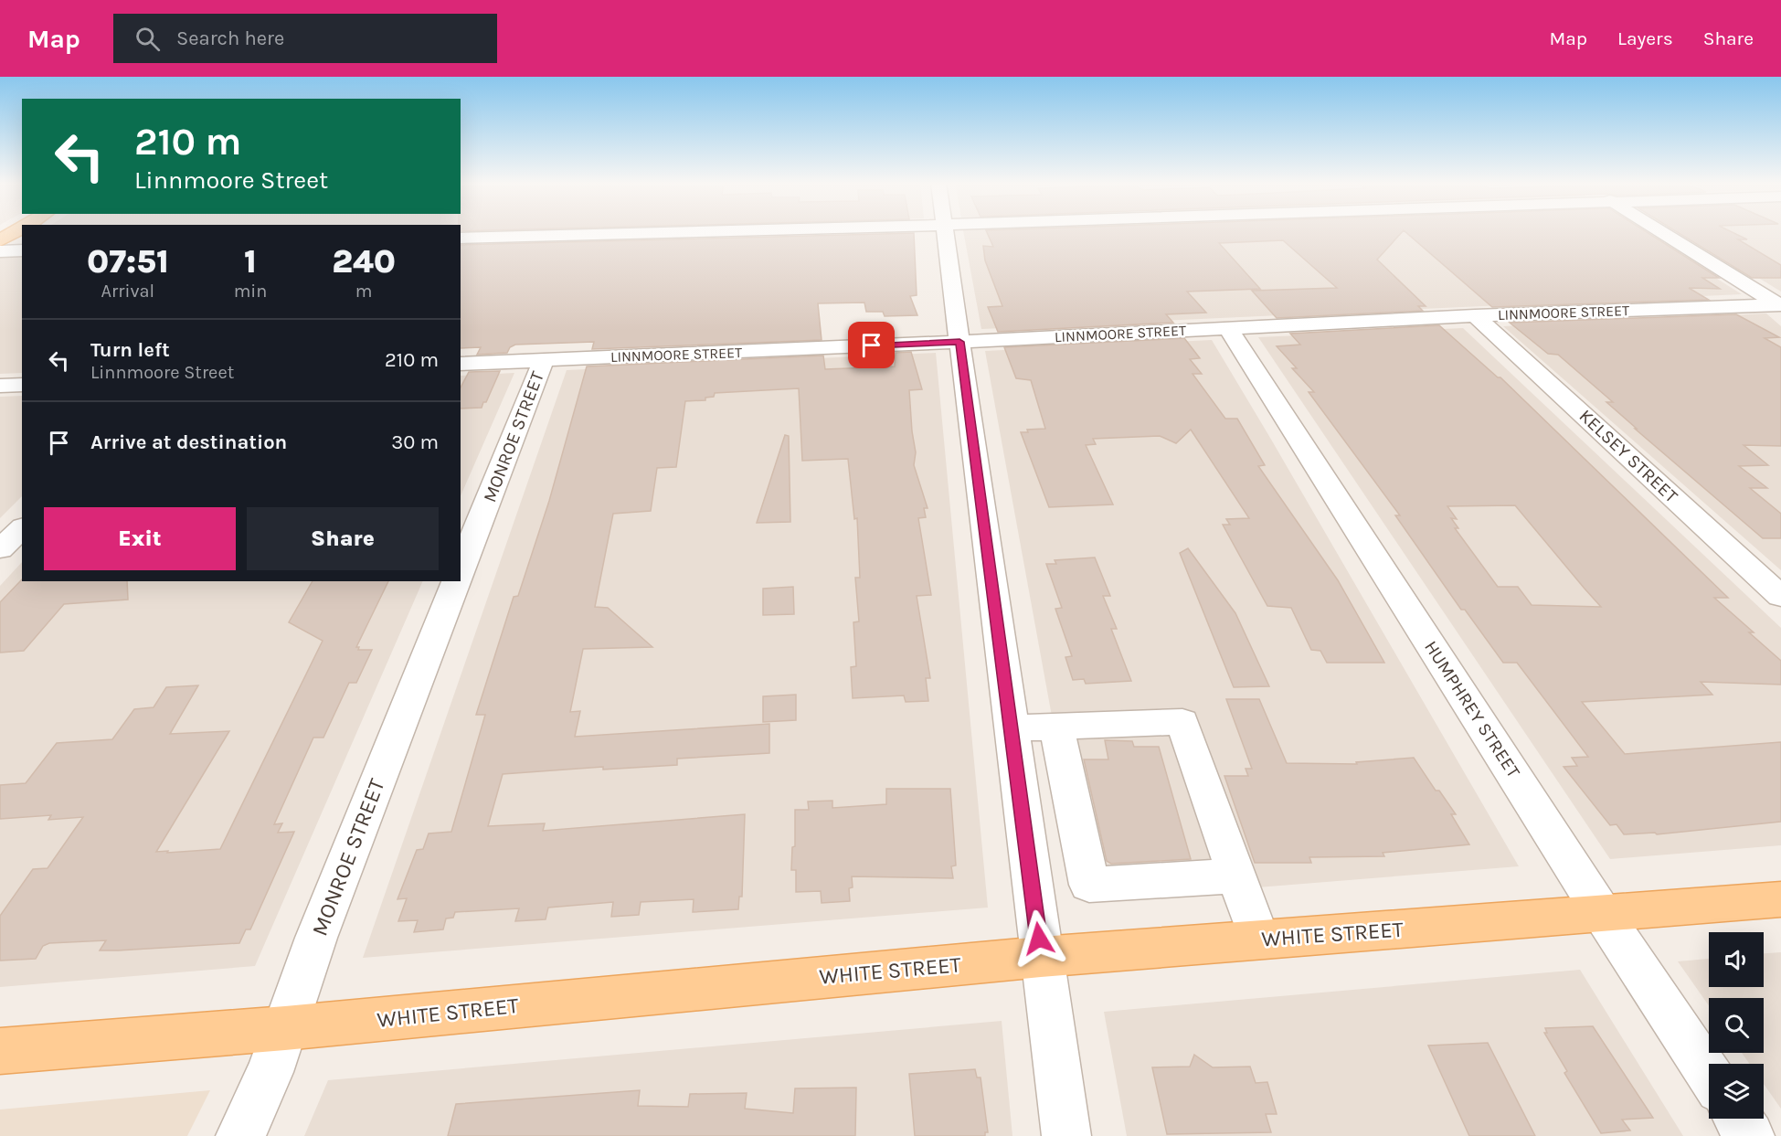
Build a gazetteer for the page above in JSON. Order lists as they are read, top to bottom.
{
  "streets": {
    "main road": ["WHITE STREET"],
    "street": [
      "LINNMOORE STREET",
      "MONROE STREET",
      "KELSEY STREET",
      "HUMPHREY STREET"
    ]
  },
  "crossings": [
    ["LINNMOORE STREET", "MONROE STREET"],
    ["LINNMOORE STREET", "KELSEY STREET"],
    ["LINNMOORE STREET", "HUMPHREY STREET"],
    ["MONROE STREET", "WHITE STREET"],
    ["HUMPHREY STREET", "WHITE STREET"]
  ],
  "page": {
    "header": "Map",
    "search": "Search here",
    "nav": ["Map", "Layers", "Share"],
    "turn": ["210 m", "Linnmoore Street"],
    "eta": [
      "07:51",
      "Arrival",
      "1",
      "min",
      "240",
      "m"
    ],
    "list": [
      {
        "name": "Turn left",
        "note": "Linnmoore Street",
        "value": "210 m"
      },
      {
        "name": "Arrive at destination",
        "value": "30 m"
      }
    ],
    "buttons": ["Exit", "Share"]
  }
}
